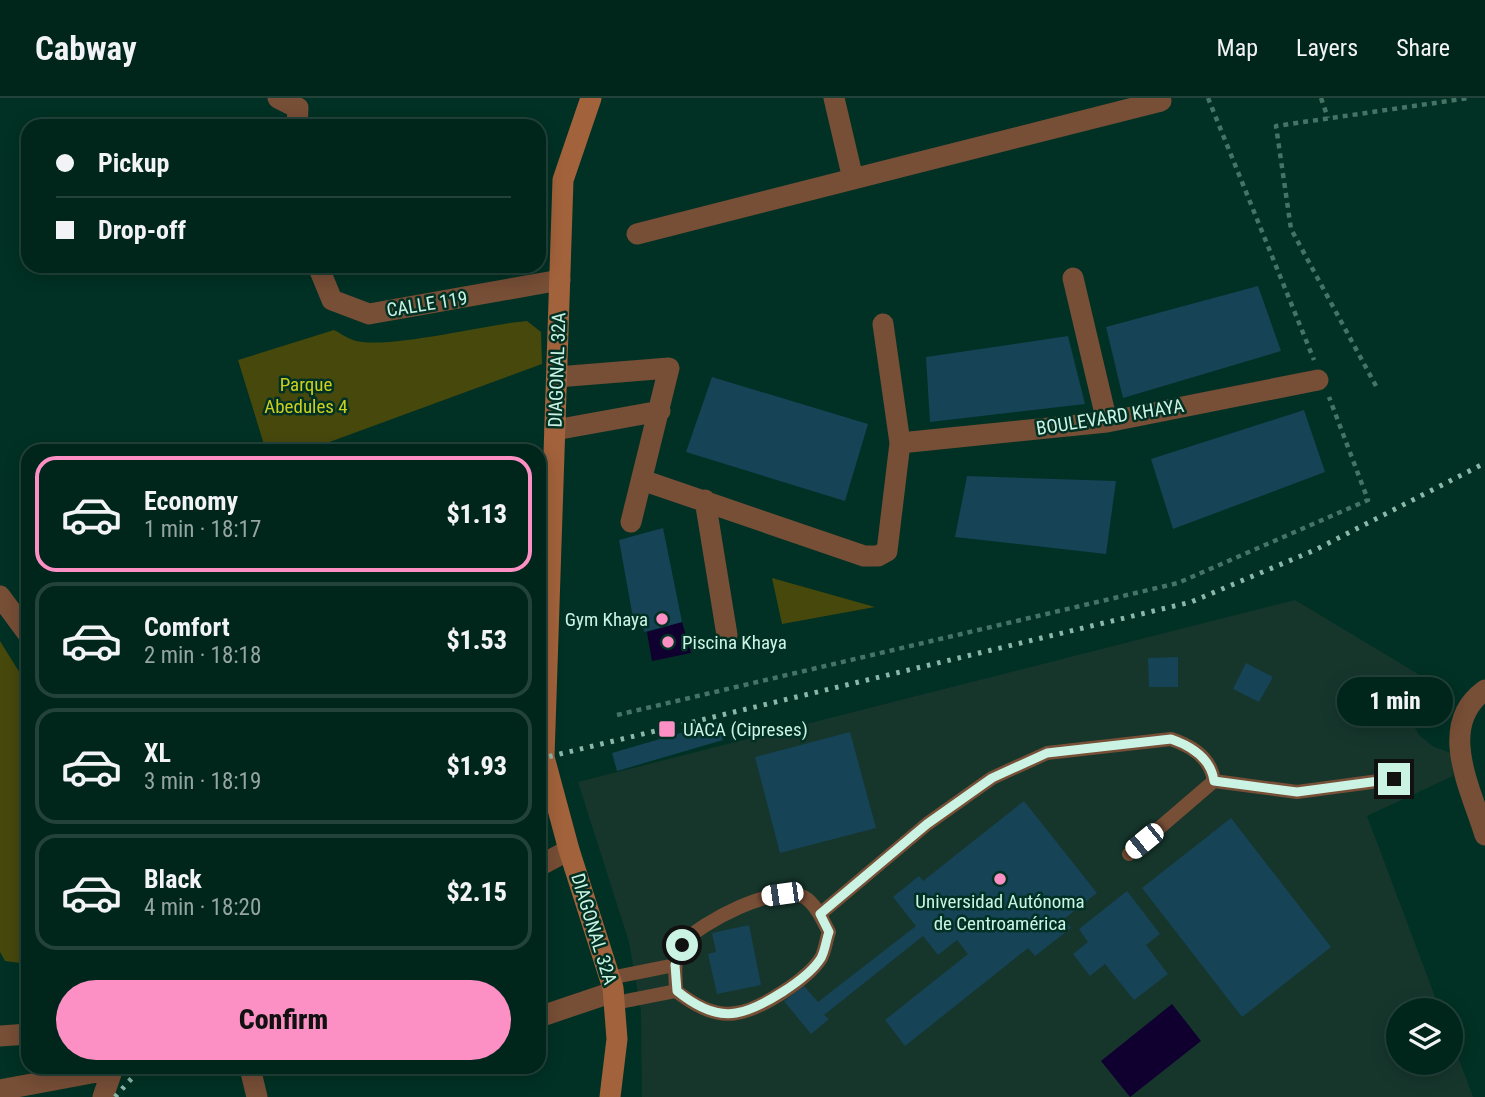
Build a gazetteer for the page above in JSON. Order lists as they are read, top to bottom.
{
  "streets": {
    "street": ["CALLE 119", "DIAGONAL 32A", "BOULEVARD KHAYA"]
  },
  "crossings": [
    ["CALLE 119", "DIAGONAL 32A"]
  ],
  "parks": ["Parque Abedules 4"],
  "places": {
    "other": ["Gym Khaya", "Piscina Khaya", "Universidad Autónoma de Centroamérica"],
    "transit": ["UACA (Cipreses)"]
  },
  "page": {
    "header": "Cabway",
    "nav": ["Map", "Layers", "Share"],
    "banner": ["Pickup", "Drop-off"],
    "list": [
      {
        "name": "Economy",
        "note": "1 min · 18:17",
        "value": "$1.13"
      },
      {
        "name": "Comfort",
        "note": "2 min · 18:18",
        "value": "$1.53"
      },
      {
        "name": "XL",
        "note": "3 min · 18:19",
        "value": "$1.93"
      },
      {
        "name": "Black",
        "note": "4 min · 18:20",
        "value": "$2.15"
      }
    ],
    "bubble": "1 min",
    "buttons": "Confirm"
  }
}
